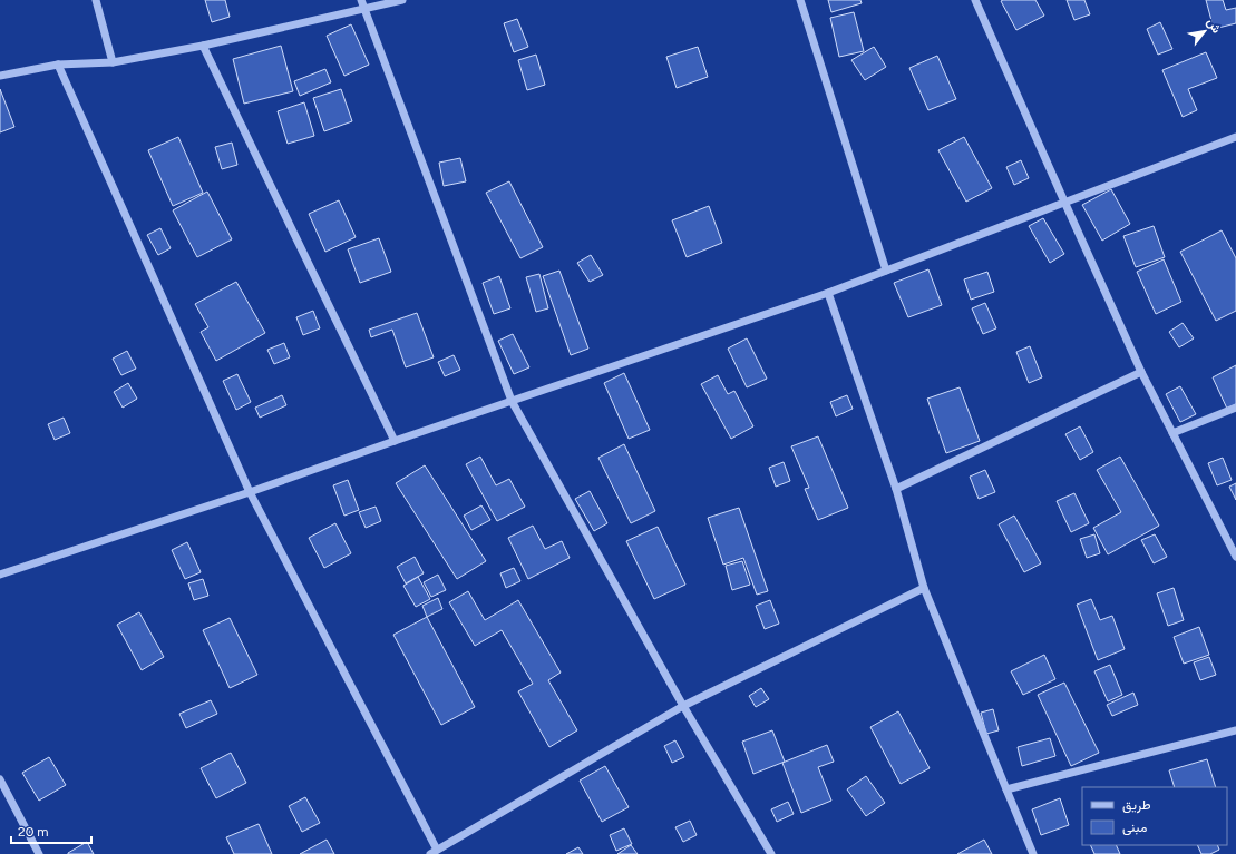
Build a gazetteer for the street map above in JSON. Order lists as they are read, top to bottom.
{
  "legend": ["طريق", "مبنى"],
  "scale_bar": "20 m",
  "north": "top right"
}
